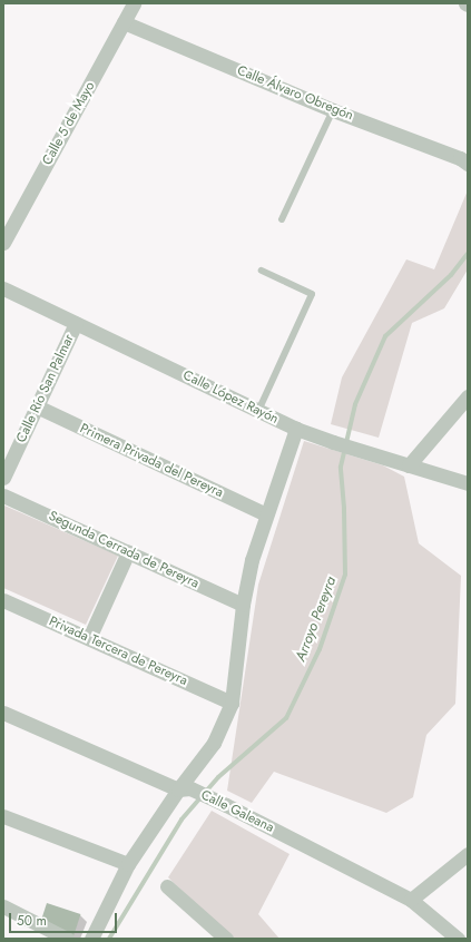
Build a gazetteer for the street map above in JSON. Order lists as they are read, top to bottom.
{
  "streets": {
    "street": [
      "Calle Álvaro Obregón",
      "Calle 5 de Mayo",
      "Calle Río San Palmar",
      "Calle López Rayón",
      "Primera Privada del Pereyra",
      "Segunda Cerrada de Pereyra",
      "Privada Tercera de Pereyra",
      "Calle Galeana"
    ]
  },
  "crossings": [
    ["Calle Álvaro Obregón", "Calle 5 de Mayo"],
    ["Calle Río San Palmar", "Calle López Rayón"],
    ["Calle Río San Palmar", "Primera Privada del Pereyra"]
  ],
  "water": ["Arroyo Pereyra"],
  "scale_bar": "50 m"
}
